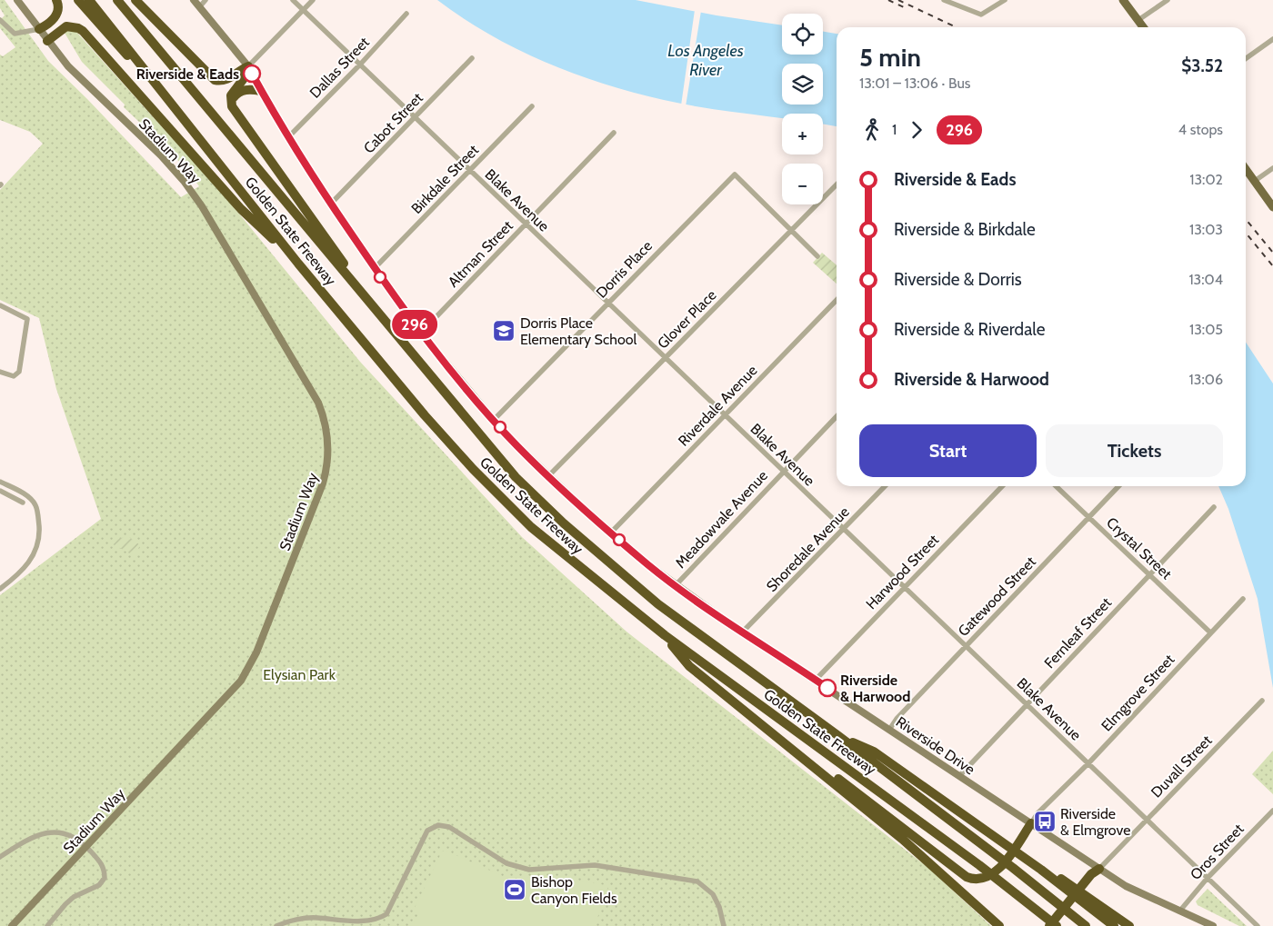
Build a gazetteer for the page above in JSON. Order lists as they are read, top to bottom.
{
  "streets": {
    "highway": ["Golden State Freeway"],
    "main road": ["Stadium Way", "Riverside Drive"],
    "street": [
      "Dallas Street",
      "Cabot Street",
      "Birkdale Street",
      "Blake Avenue",
      "Altman Street",
      "Dorris Place",
      "Glover Place",
      "Riverdale Avenue",
      "Meadowvale Avenue",
      "Crystal Street",
      "Shoredale Avenue",
      "Harwood Street",
      "Gatewood Street",
      "Fernleaf Street",
      "Elmgrove Street",
      "Duvall Street",
      "Oros Street"
    ]
  },
  "crossings": [
    ["Dallas Street", "Blake Avenue"],
    ["Dallas Street", "Riverside Drive"],
    ["Cabot Street", "Blake Avenue"],
    ["Cabot Street", "Riverside Drive"],
    ["Birkdale Street", "Blake Avenue"],
    ["Birkdale Street", "Riverside Drive"],
    ["Blake Avenue", "Altman Street"],
    ["Blake Avenue", "Dorris Place"],
    ["Blake Avenue", "Glover Place"],
    ["Blake Avenue", "Riverdale Avenue"],
    ["Blake Avenue", "Meadowvale Avenue"],
    ["Blake Avenue", "Shoredale Avenue"],
    ["Blake Avenue", "Harwood Street"],
    ["Blake Avenue", "Gatewood Street"],
    ["Blake Avenue", "Fernleaf Street"],
    ["Blake Avenue", "Elmgrove Street"],
    ["Blake Avenue", "Duvall Street"],
    ["Blake Avenue", "Oros Street"],
    ["Altman Street", "Riverside Drive"],
    ["Dorris Place", "Glover Place"],
    ["Dorris Place", "Riverside Drive"],
    ["Glover Place", "Riverside Drive"],
    ["Riverdale Avenue", "Riverside Drive"],
    ["Meadowvale Avenue", "Riverside Drive"],
    ["Crystal Street", "Gatewood Street"],
    ["Crystal Street", "Fernleaf Street"],
    ["Crystal Street", "Elmgrove Street"],
    ["Shoredale Avenue", "Riverside Drive"],
    ["Harwood Street", "Riverside Drive"],
    ["Gatewood Street", "Riverside Drive"],
    ["Fernleaf Street", "Riverside Drive"],
    ["Elmgrove Street", "Riverside Drive"],
    ["Riverside Drive", "Duvall Street"],
    ["Riverside Drive", "Oros Street"]
  ],
  "water": ["Los Angeles River"],
  "parks": ["Elysian Park"],
  "places": {
    "other": ["Riverside & Eads", "Riverside & Harwood"],
    "school or university": ["Dorris Place Elementary School"],
    "bus stop": ["Riverside & Elmgrove"],
    "sports": ["Bishop Canyon Fields"]
  },
  "lines": ["bus line 296"],
  "page": {
    "on_map": "296",
    "map_buttons": ["+", "−"],
    "heading": ["5 min", "13:01 – 13:06 · Bus", "$3.52"],
    "legs": ["1", "296", "4 stops"],
    "list": [
      {
        "name": "Riverside & Eads",
        "value": "13:02"
      },
      {
        "name": "Riverside & Birkdale",
        "value": "13:03"
      },
      {
        "name": "Riverside & Dorris",
        "value": "13:04"
      },
      {
        "name": "Riverside & Riverdale",
        "value": "13:05"
      },
      {
        "name": "Riverside & Harwood",
        "value": "13:06"
      }
    ],
    "buttons": ["Start", "Tickets"]
  }
}
